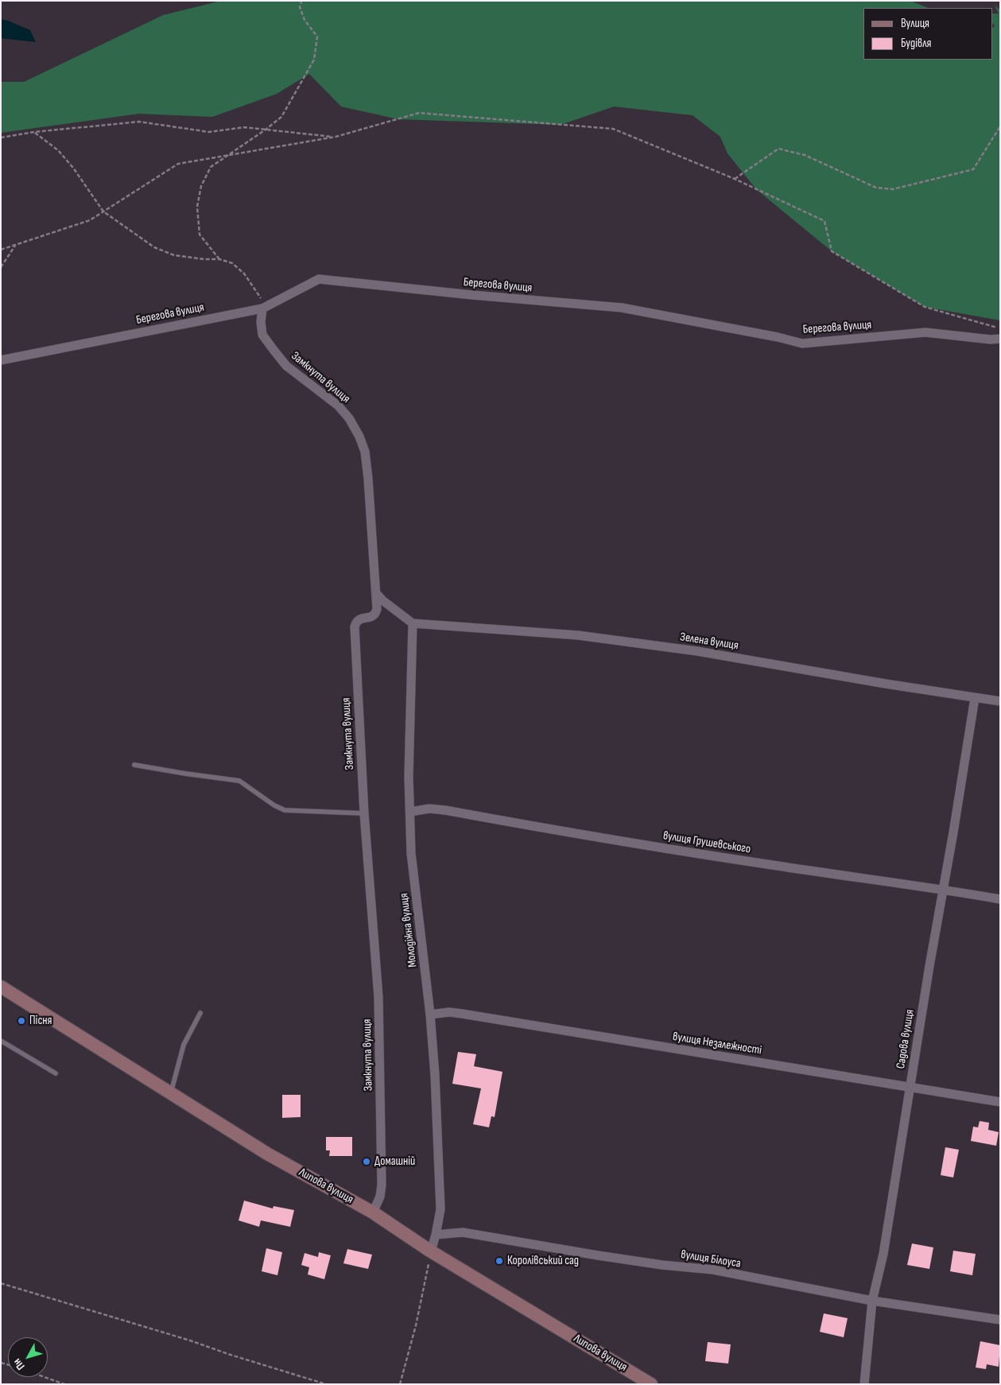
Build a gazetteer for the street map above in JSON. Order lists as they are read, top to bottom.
{
  "streets": {
    "street": [
      "Берегова вулиця",
      "Замкнута вулиця",
      "Зелена вулиця",
      "вулиця Грушевського",
      "Молодіжна вулиця",
      "Садова вулиця",
      "вулиця Незалежності",
      "Липова вулиця",
      "вулиця Білоуса"
    ]
  },
  "crossings": [
    ["Берегова вулиця", "Замкнута вулиця"],
    ["Замкнута вулиця", "Липова вулиця"],
    ["Зелена вулиця", "Молодіжна вулиця"],
    ["Зелена вулиця", "Садова вулиця"],
    ["вулиця Грушевського", "Молодіжна вулиця"],
    ["вулиця Грушевського", "Садова вулиця"],
    ["Молодіжна вулиця", "вулиця Незалежності"],
    ["Молодіжна вулиця", "вулиця Білоуса"],
    ["Садова вулиця", "вулиця Незалежності"],
    ["Садова вулиця", "вулиця Білоуса"]
  ],
  "places": ["Пісня", "Домашній", "Королівський сад"],
  "legend": ["Вулиця", "Будівля"],
  "north": "bottom left"
}
